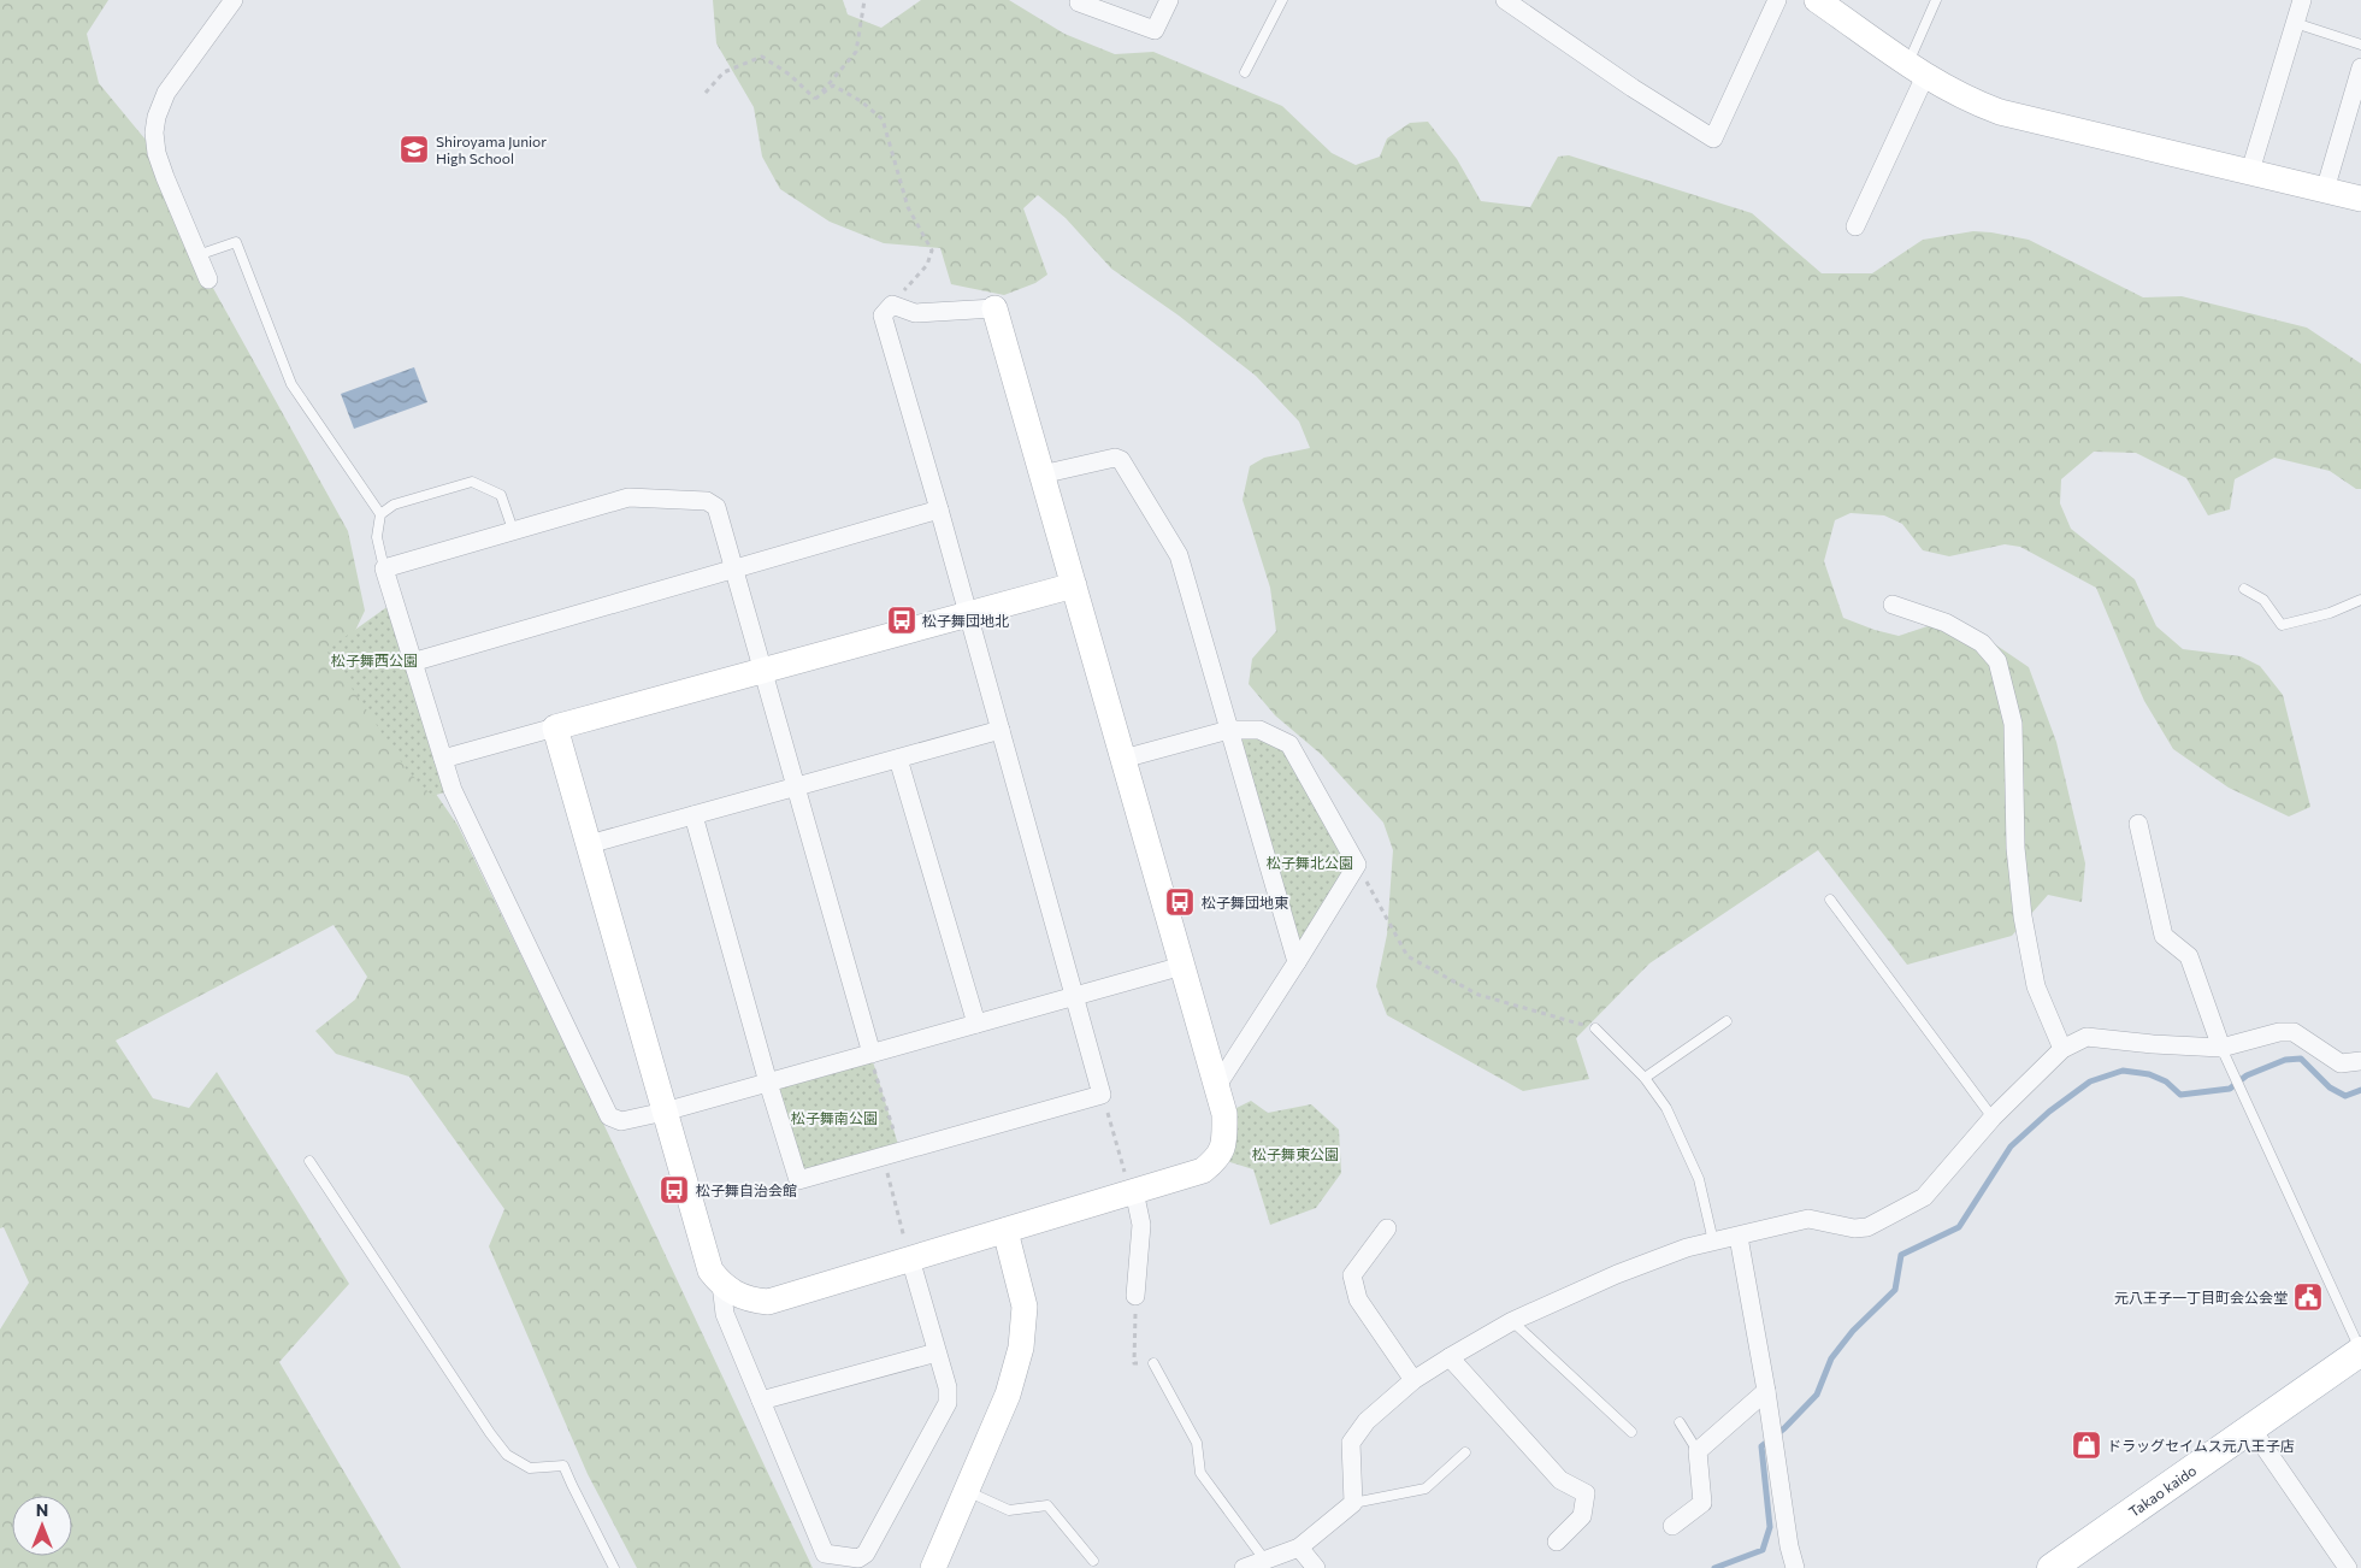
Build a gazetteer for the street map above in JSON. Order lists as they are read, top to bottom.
{
  "streets": {
    "main road": ["Takao kaido"]
  },
  "parks": [
    "松子舞西公園",
    "松子舞北公園",
    "松子舞南公園",
    "松子舞東公園"
  ],
  "places": {
    "school or university": ["Shiroyama Junior High School"],
    "bus stop": ["松子舞団地北", "松子舞団地東", "松子舞自治会館"],
    "public building": ["元八王子一丁目町会公会堂"],
    "shop": ["ドラッグセイムス元八王子店"]
  },
  "north": "top"
}
